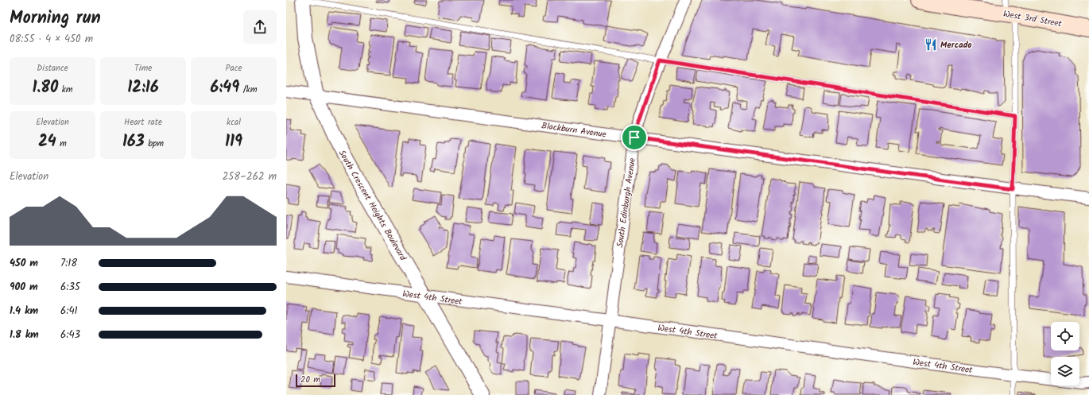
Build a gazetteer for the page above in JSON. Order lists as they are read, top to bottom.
{
  "streets": {
    "main road": ["West 3rd Street"],
    "street": [
      "Blackburn Avenue",
      "South Edinburgh Avenue",
      "South Crescent Heights Boulevard",
      "West 4th Street"
    ]
  },
  "crossings": [
    ["Blackburn Avenue", "South Edinburgh Avenue"],
    ["Blackburn Avenue", "South Crescent Heights Boulevard"],
    ["South Edinburgh Avenue", "West 4th Street"],
    ["South Crescent Heights Boulevard", "West 4th Street"]
  ],
  "places": {
    "restaurant": ["Mercado"]
  },
  "scale_bar": "20 m",
  "page": {
    "heading": ["Morning run", "08:55 · 4 × 450 m"],
    "stats": [
      ["Distance", "1.80 km"],
      ["Time", "12:16"],
      ["Pace", "6:49 /km"],
      ["Elevation", "24 m"],
      ["Heart rate", "163 bpm"],
      ["kcal", "119"]
    ],
    "chart": ["Elevation", "258–262 m"],
    "list": [
      {
        "name": "450 m",
        "note": "7:18"
      },
      {
        "name": "900 m",
        "note": "6:35"
      },
      {
        "name": "1.4 km",
        "note": "6:41"
      },
      {
        "name": "1.8 km",
        "note": "6:43"
      }
    ],
    "scale": "20 m"
  }
}
